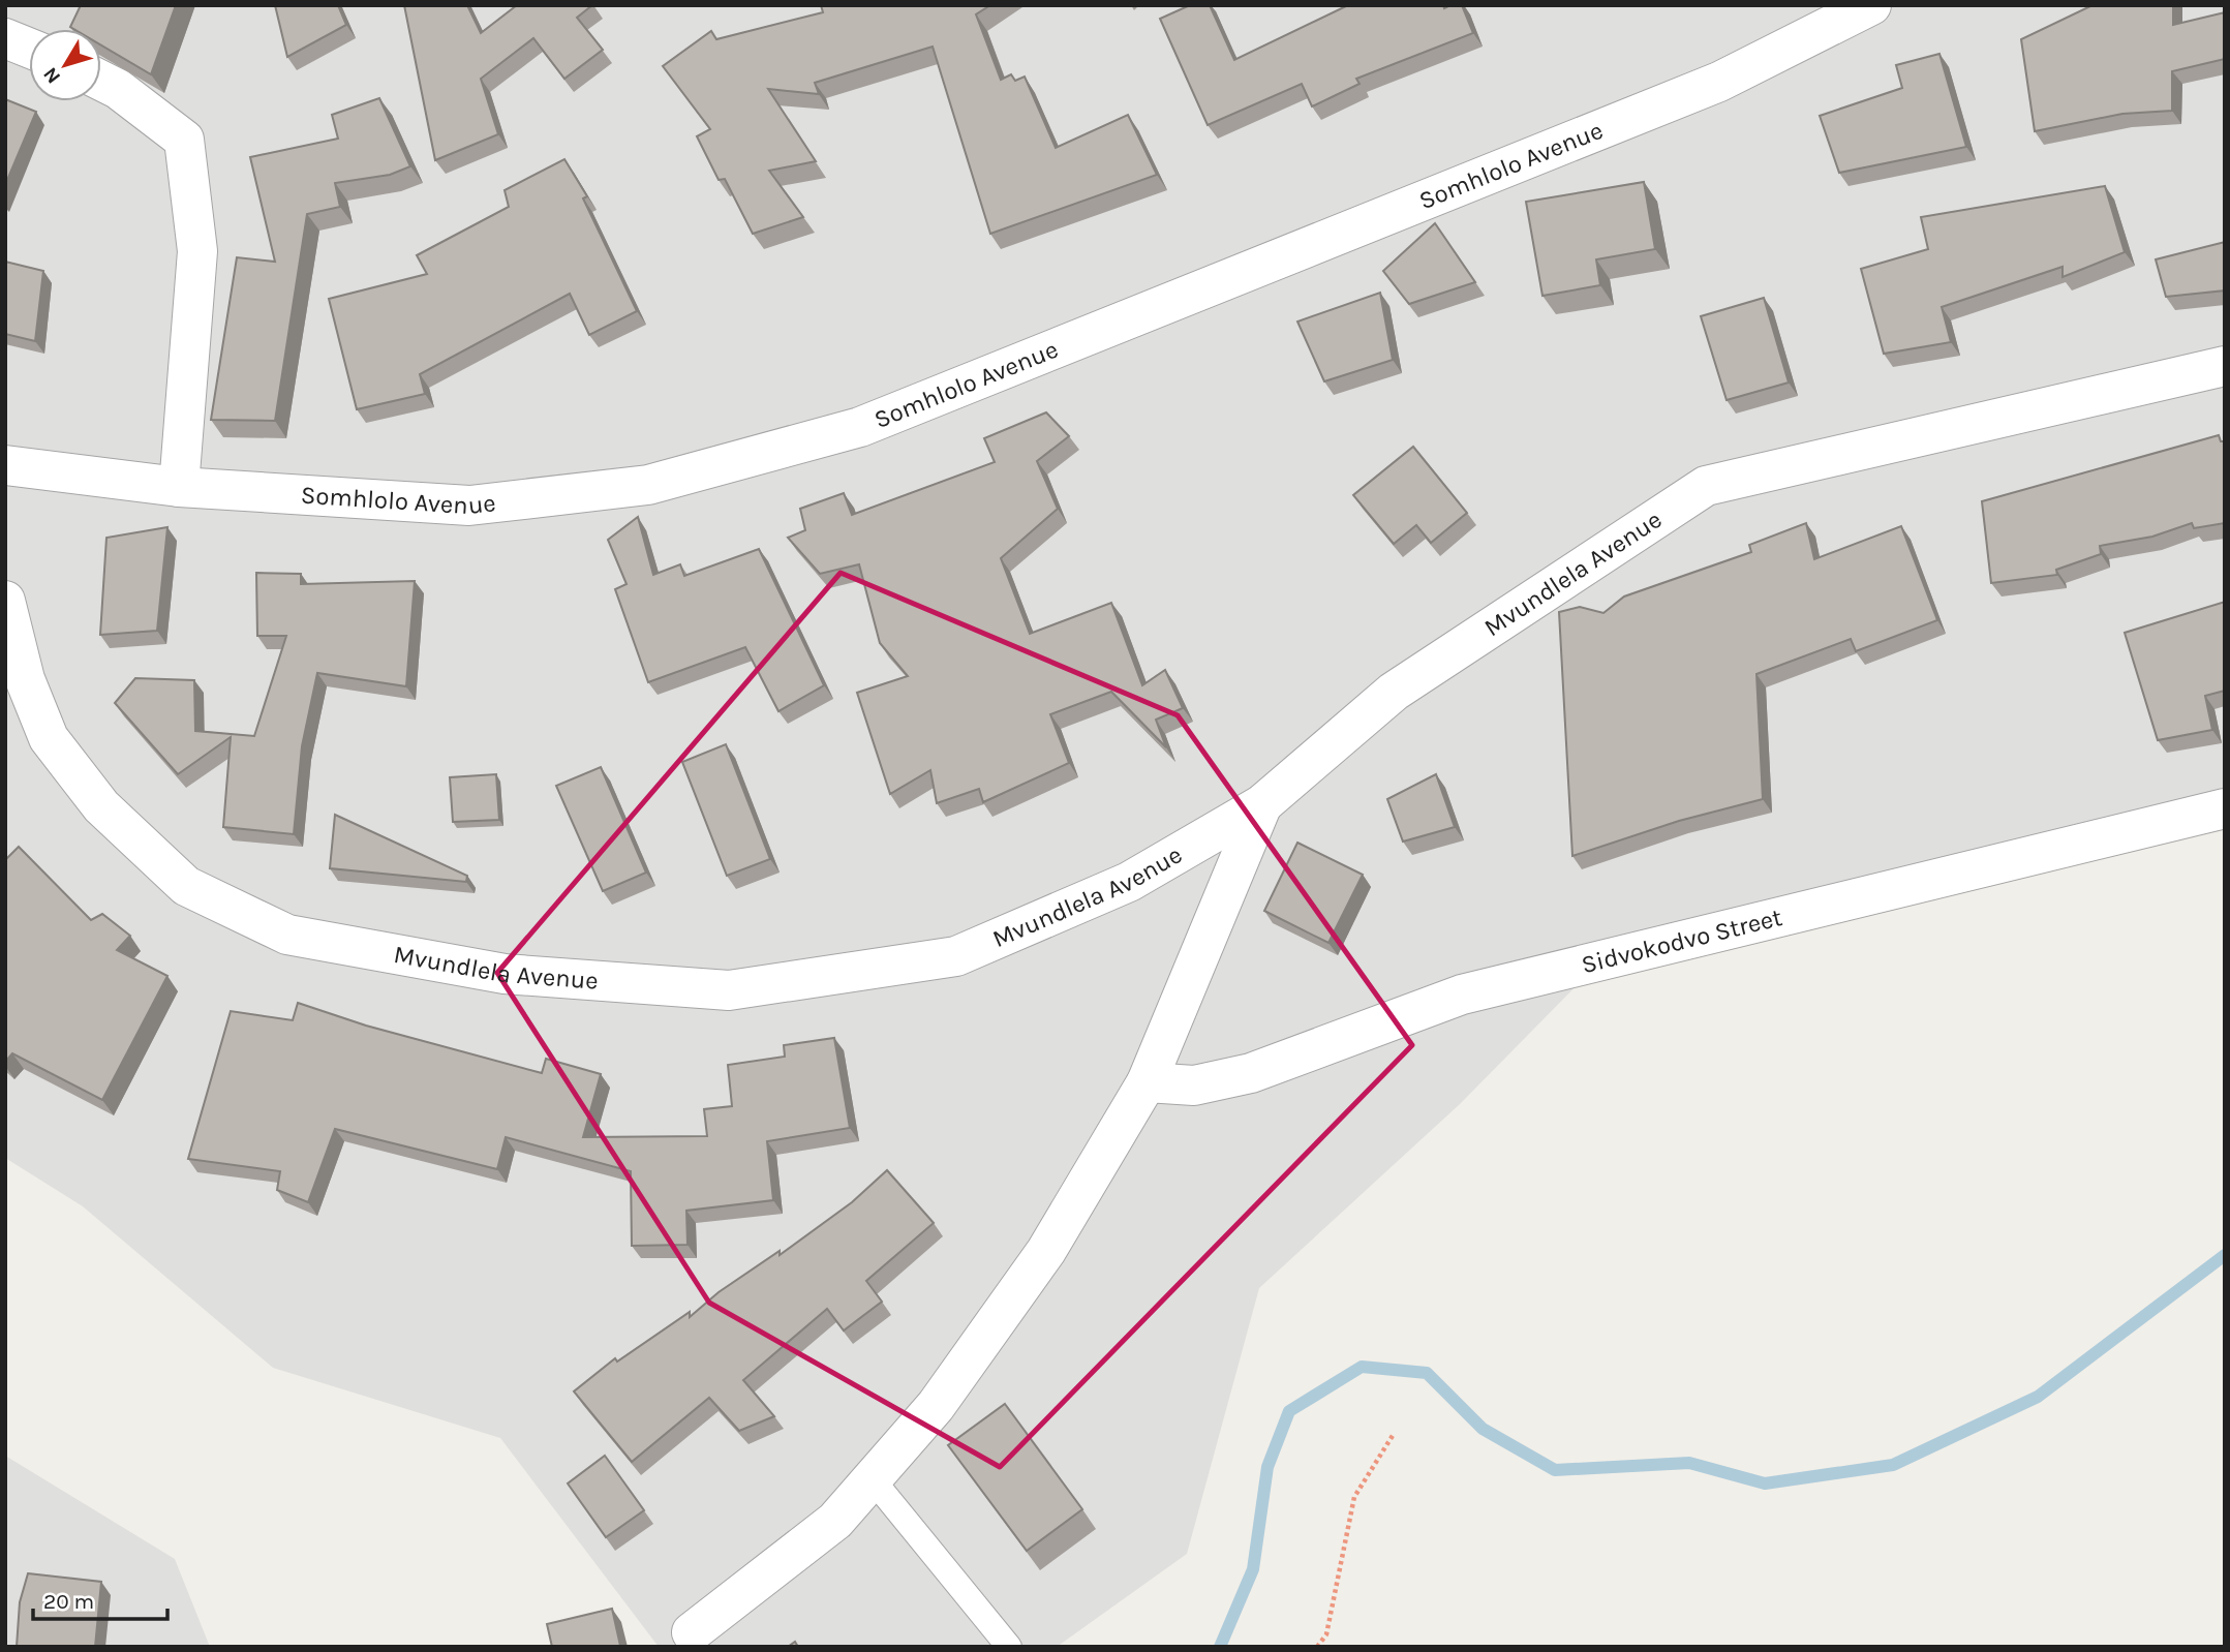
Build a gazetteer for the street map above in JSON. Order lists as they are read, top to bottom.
{
  "streets": {
    "street": ["Somhlolo Avenue", "Mvundlela Avenue", "Sidvokodvo Street"]
  },
  "scale_bar": "20 m",
  "north": "bottom left"
}
